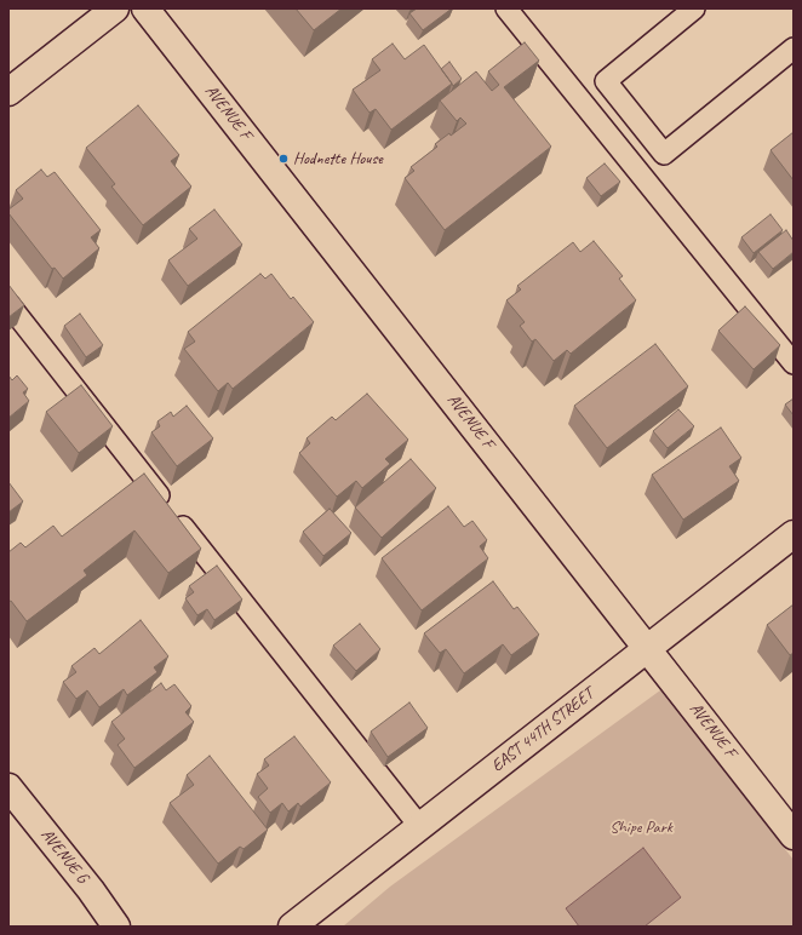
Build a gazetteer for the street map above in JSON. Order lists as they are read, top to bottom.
{
  "streets": {
    "street": ["AVENUE F", "EAST 44TH STREET", "AVENUE G"]
  },
  "crossings": [
    ["AVENUE F", "EAST 44TH STREET"]
  ],
  "parks": ["Shipe Park"],
  "places": ["Hodnette House"]
}
